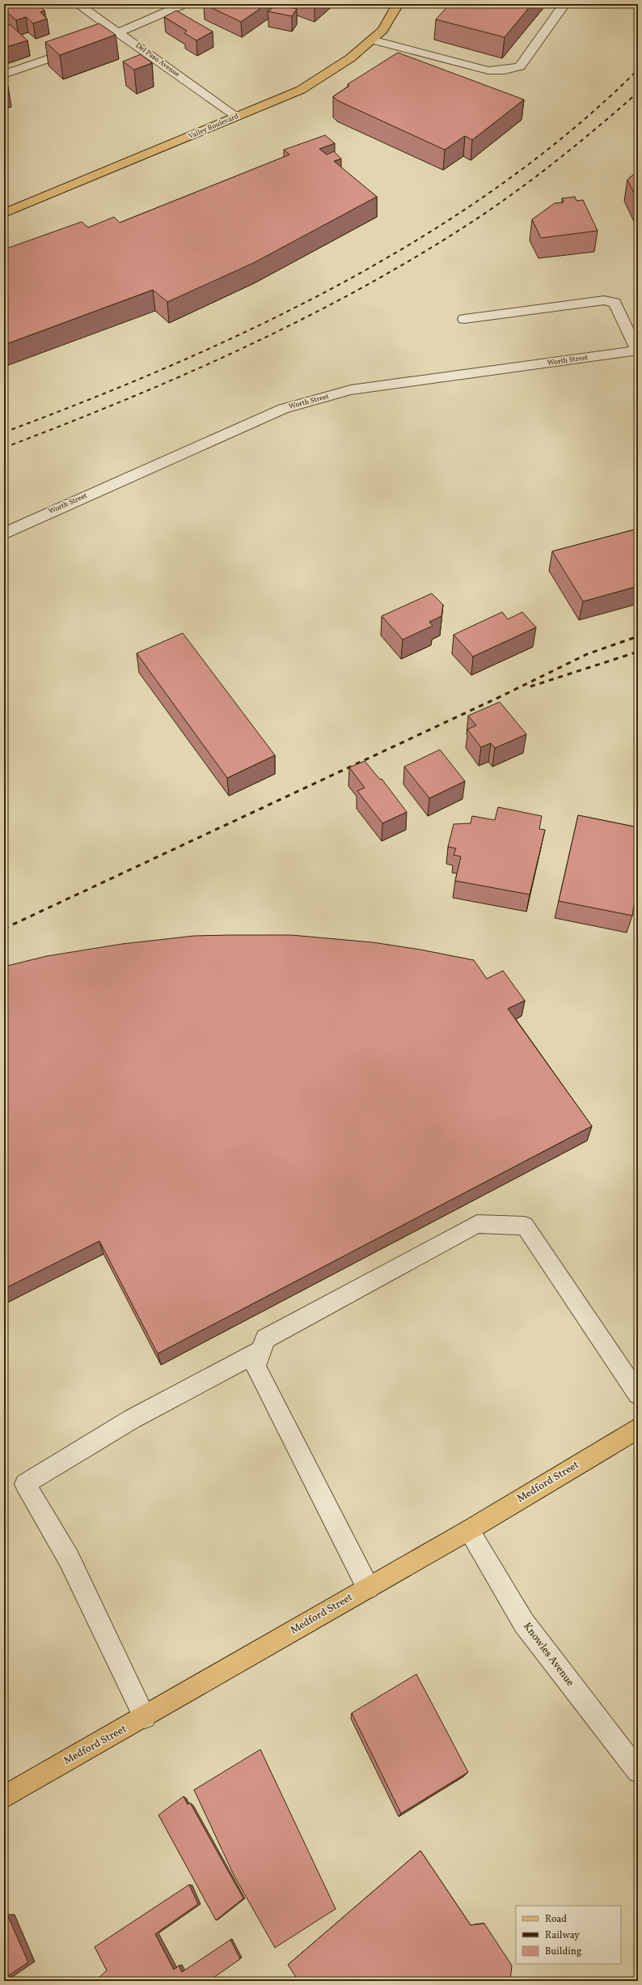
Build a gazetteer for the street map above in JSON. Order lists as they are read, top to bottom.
{
  "streets": {
    "main road": ["Valley Boulevard", "Medford Street"],
    "street": ["Del Paso Avenue", "Worth Street", "Knowles Avenue"]
  },
  "crossings": [
    ["Del Paso Avenue", "Valley Boulevard"],
    ["Medford Street", "Knowles Avenue"]
  ],
  "legend": ["Road", "Railway", "Building"]
}
